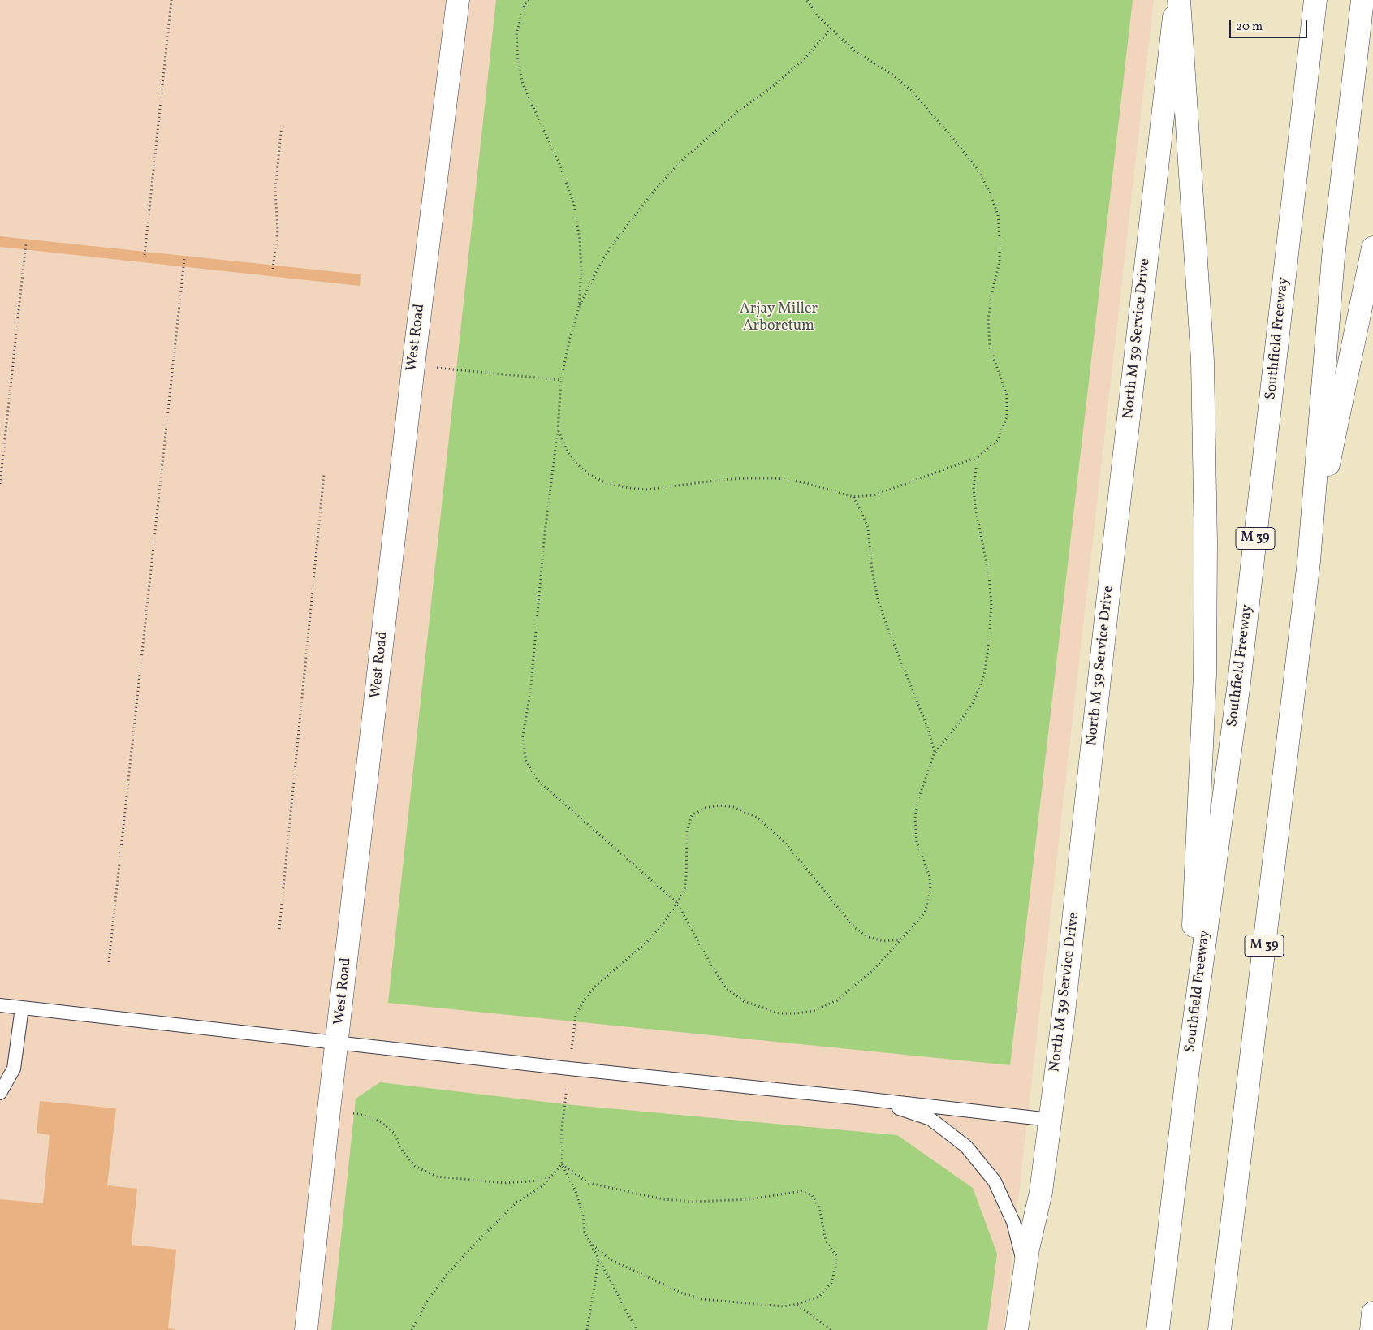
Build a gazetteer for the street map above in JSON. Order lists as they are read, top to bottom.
{
  "streets": {
    "main road": [
      "West Road",
      "North M 39 Service Drive",
      "Southfield Freeway",
      "M 39"
    ]
  },
  "parks": ["Arjay Miller Arboretum"],
  "scale_bar": "20 m"
}
